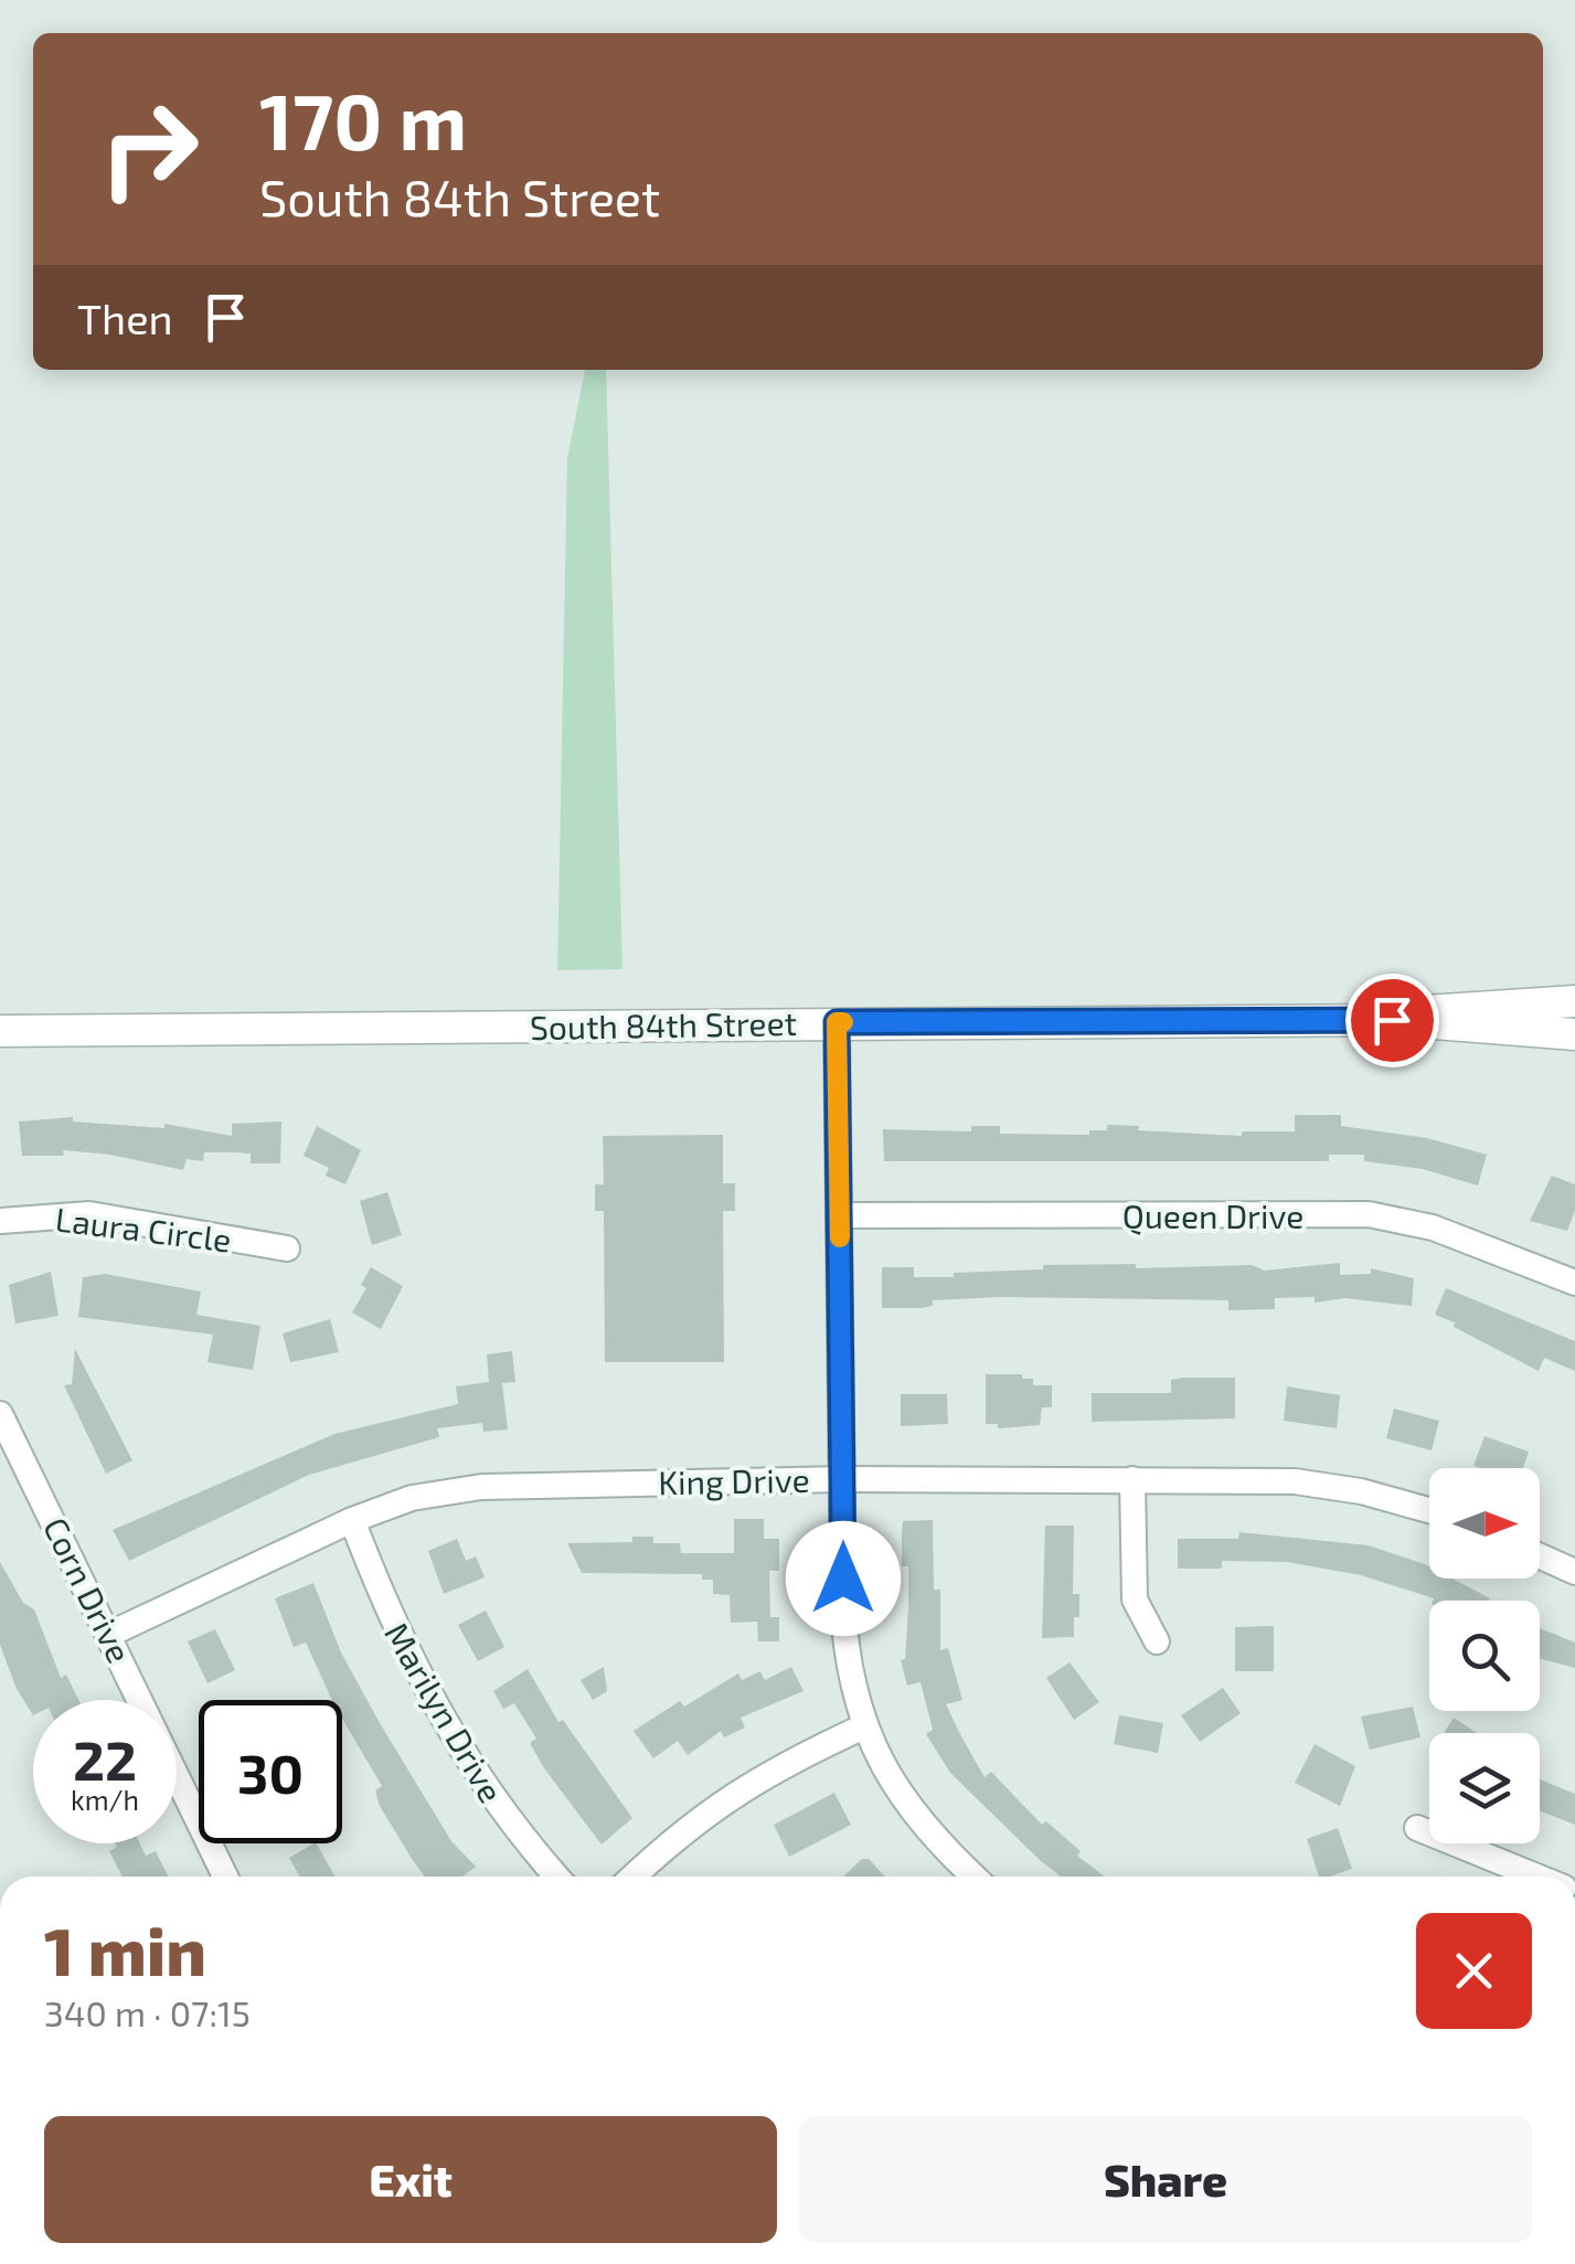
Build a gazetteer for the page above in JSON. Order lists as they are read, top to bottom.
{
  "streets": {
    "street": [
      "South 84th Street",
      "Queen Drive",
      "Laura Circle",
      "King Drive",
      "Corn Drive",
      "Marilyn Drive"
    ]
  },
  "crossings": [
    ["King Drive", "Corn Drive"],
    ["King Drive", "Marilyn Drive"]
  ],
  "north": "right",
  "page": {
    "turn": ["170 m", "South 84th Street"],
    "then": "Then",
    "speed": "22 km/h",
    "limit": "30",
    "heading": ["1 min", "340 m · 07:15"],
    "buttons": ["Exit", "Share"]
  }
}
